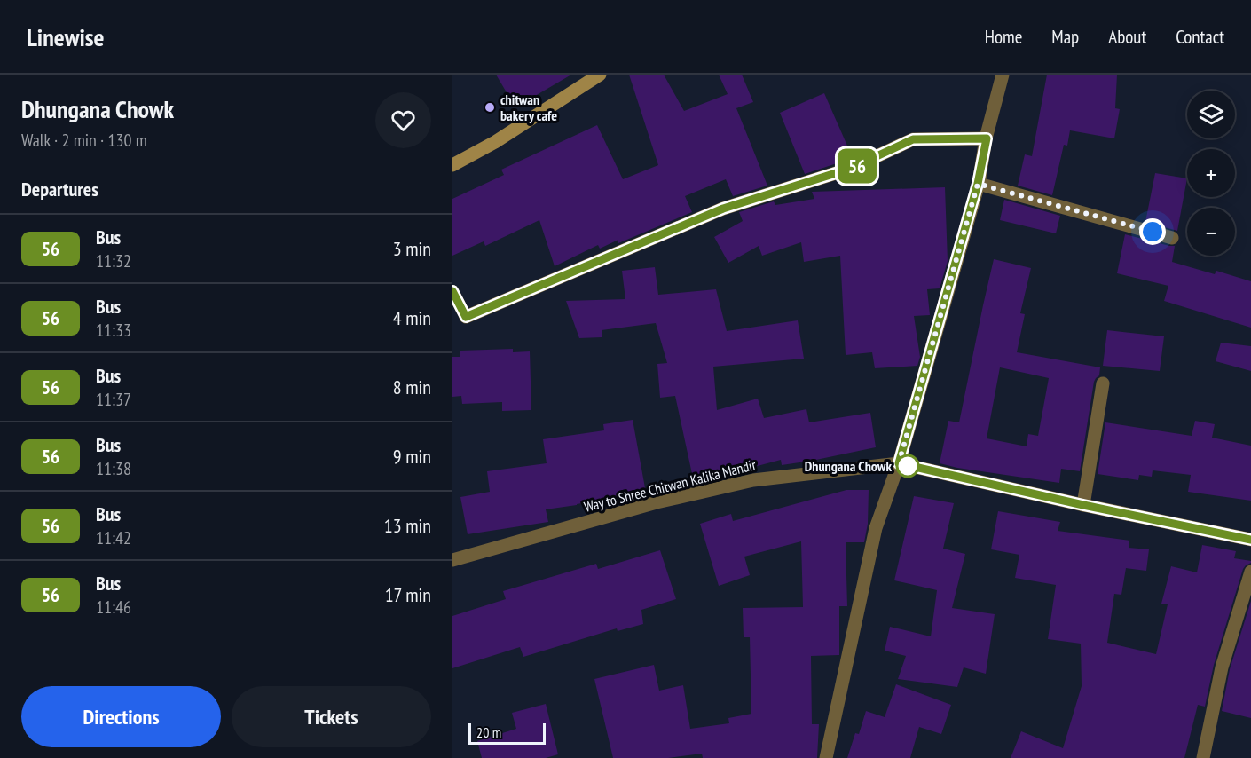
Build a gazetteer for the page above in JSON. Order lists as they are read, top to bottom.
{
  "streets": {
    "street": ["Way to Shree Chitwan Kalika Mandir"]
  },
  "places": ["chitwan bakery cafe", "Dhungana Chowk"],
  "lines": ["bus line 56"],
  "scale_bar": "20 m",
  "page": {
    "header": "Linewise",
    "nav": [
      "Home",
      "Map",
      "About",
      "Contact"
    ],
    "heading": [
      ["Dhungana Chowk", "Walk · 2 min · 130 m"],
      "Departures"
    ],
    "on_map": "56",
    "map_buttons": ["+", "−"],
    "list": [
      {
        "mark": "56",
        "name": "Bus",
        "note": "11:32",
        "value": "3 min"
      },
      {
        "mark": "56",
        "name": "Bus",
        "note": "11:33",
        "value": "4 min"
      },
      {
        "mark": "56",
        "name": "Bus",
        "note": "11:37",
        "value": "8 min"
      },
      {
        "mark": "56",
        "name": "Bus",
        "note": "11:38",
        "value": "9 min"
      },
      {
        "mark": "56",
        "name": "Bus",
        "note": "11:42",
        "value": "13 min"
      },
      {
        "mark": "56",
        "name": "Bus",
        "note": "11:46",
        "value": "17 min"
      }
    ],
    "buttons": ["Directions", "Tickets"],
    "scale": "20 m"
  }
}
